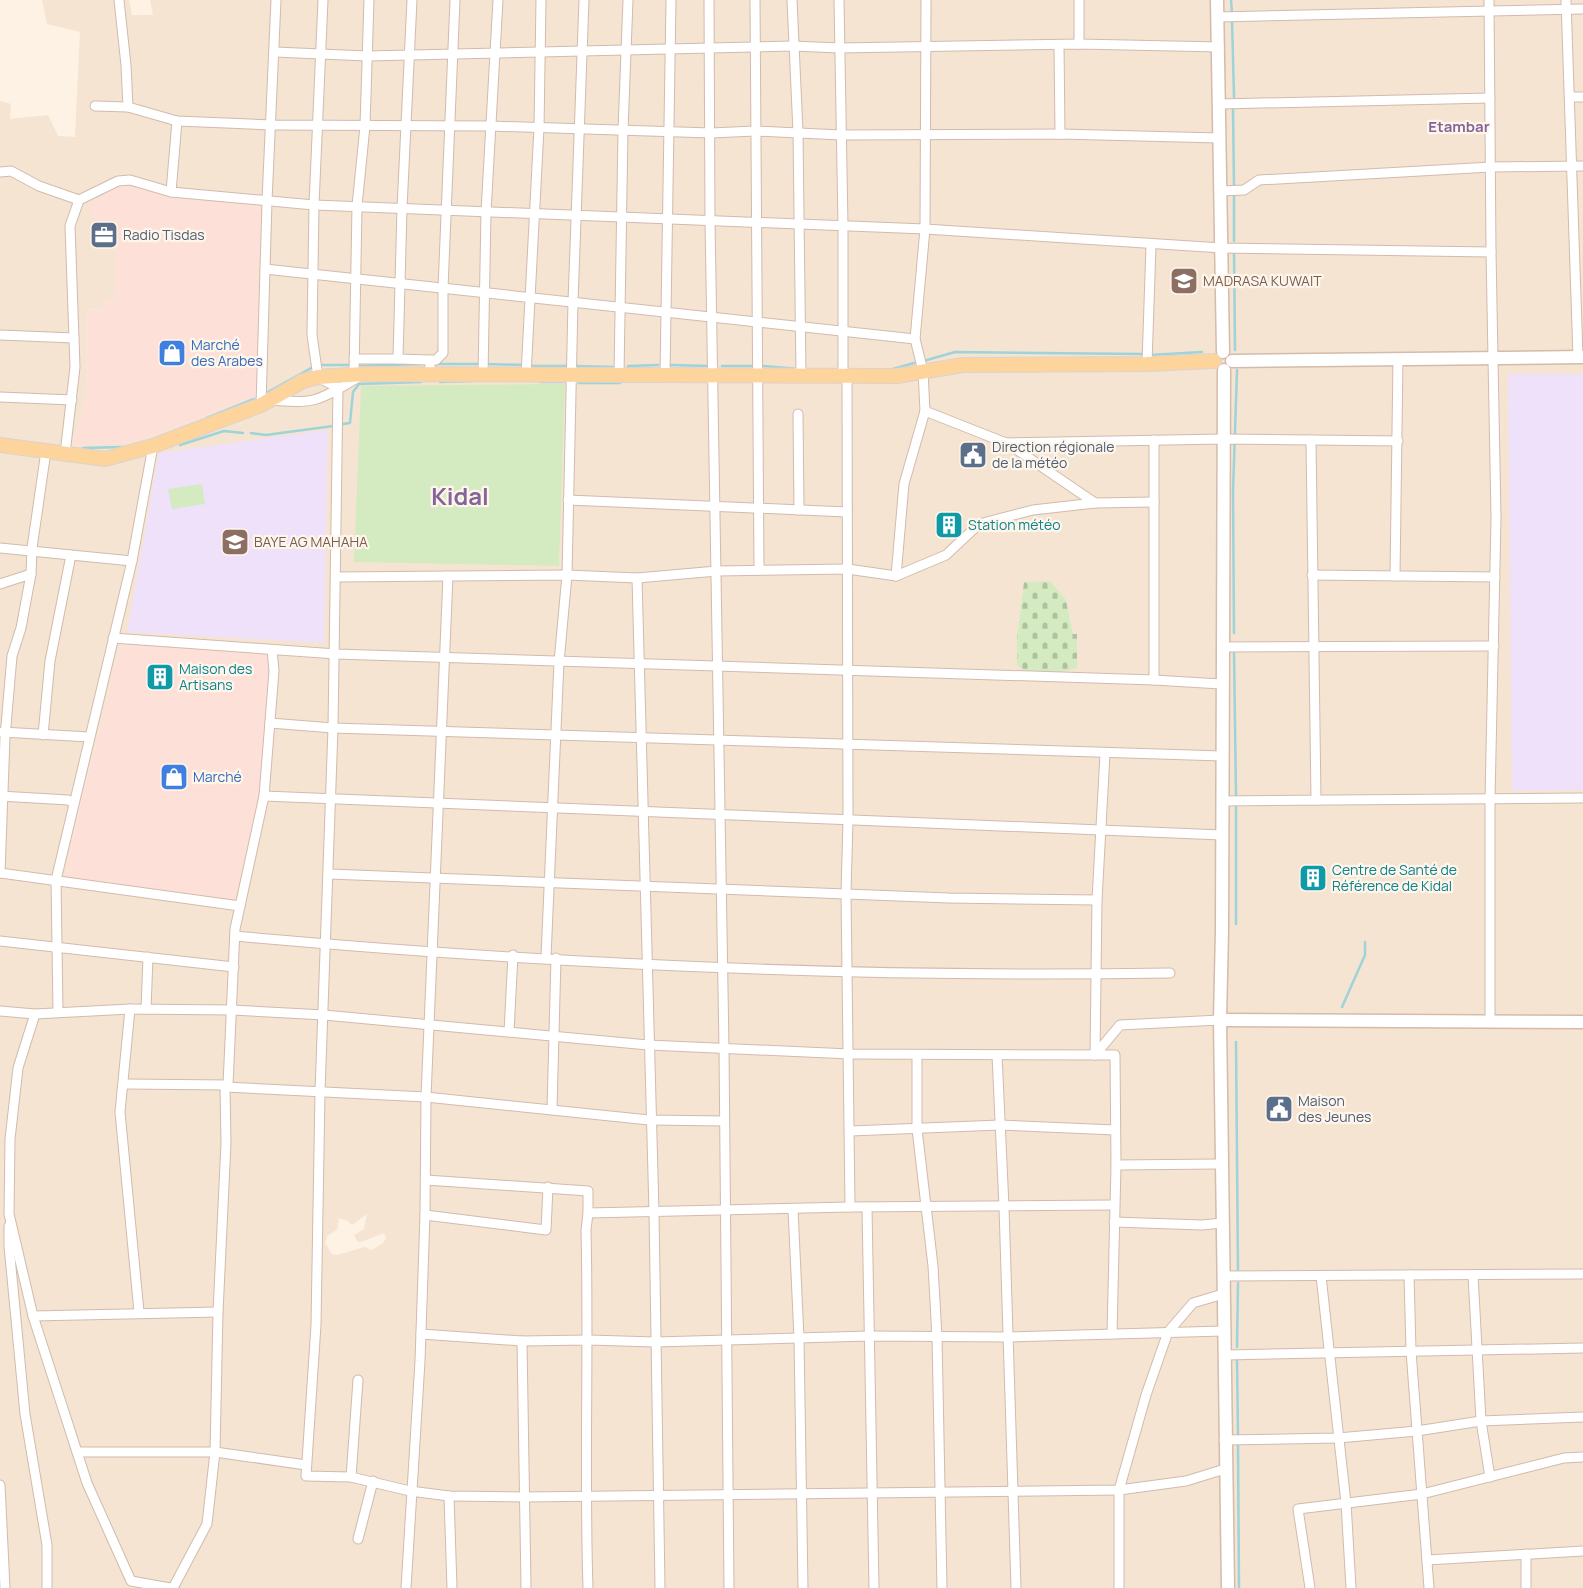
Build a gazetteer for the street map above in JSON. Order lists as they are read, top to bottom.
{
  "districts": ["Etambar", "Kidal"],
  "places": {
    "office": ["Radio Tisdas"],
    "school or university": ["MADRASA KUWAIT", "BAYE AG MAHAHA"],
    "shop": ["Marché des Arabes", "Marché"],
    "public building": ["Direction régionale de la météo", "Maison des Jeunes"],
    "building": ["Station météo", "Maison des Artisans", "Centre de Santé de Référence de Kidal"]
  }
}
